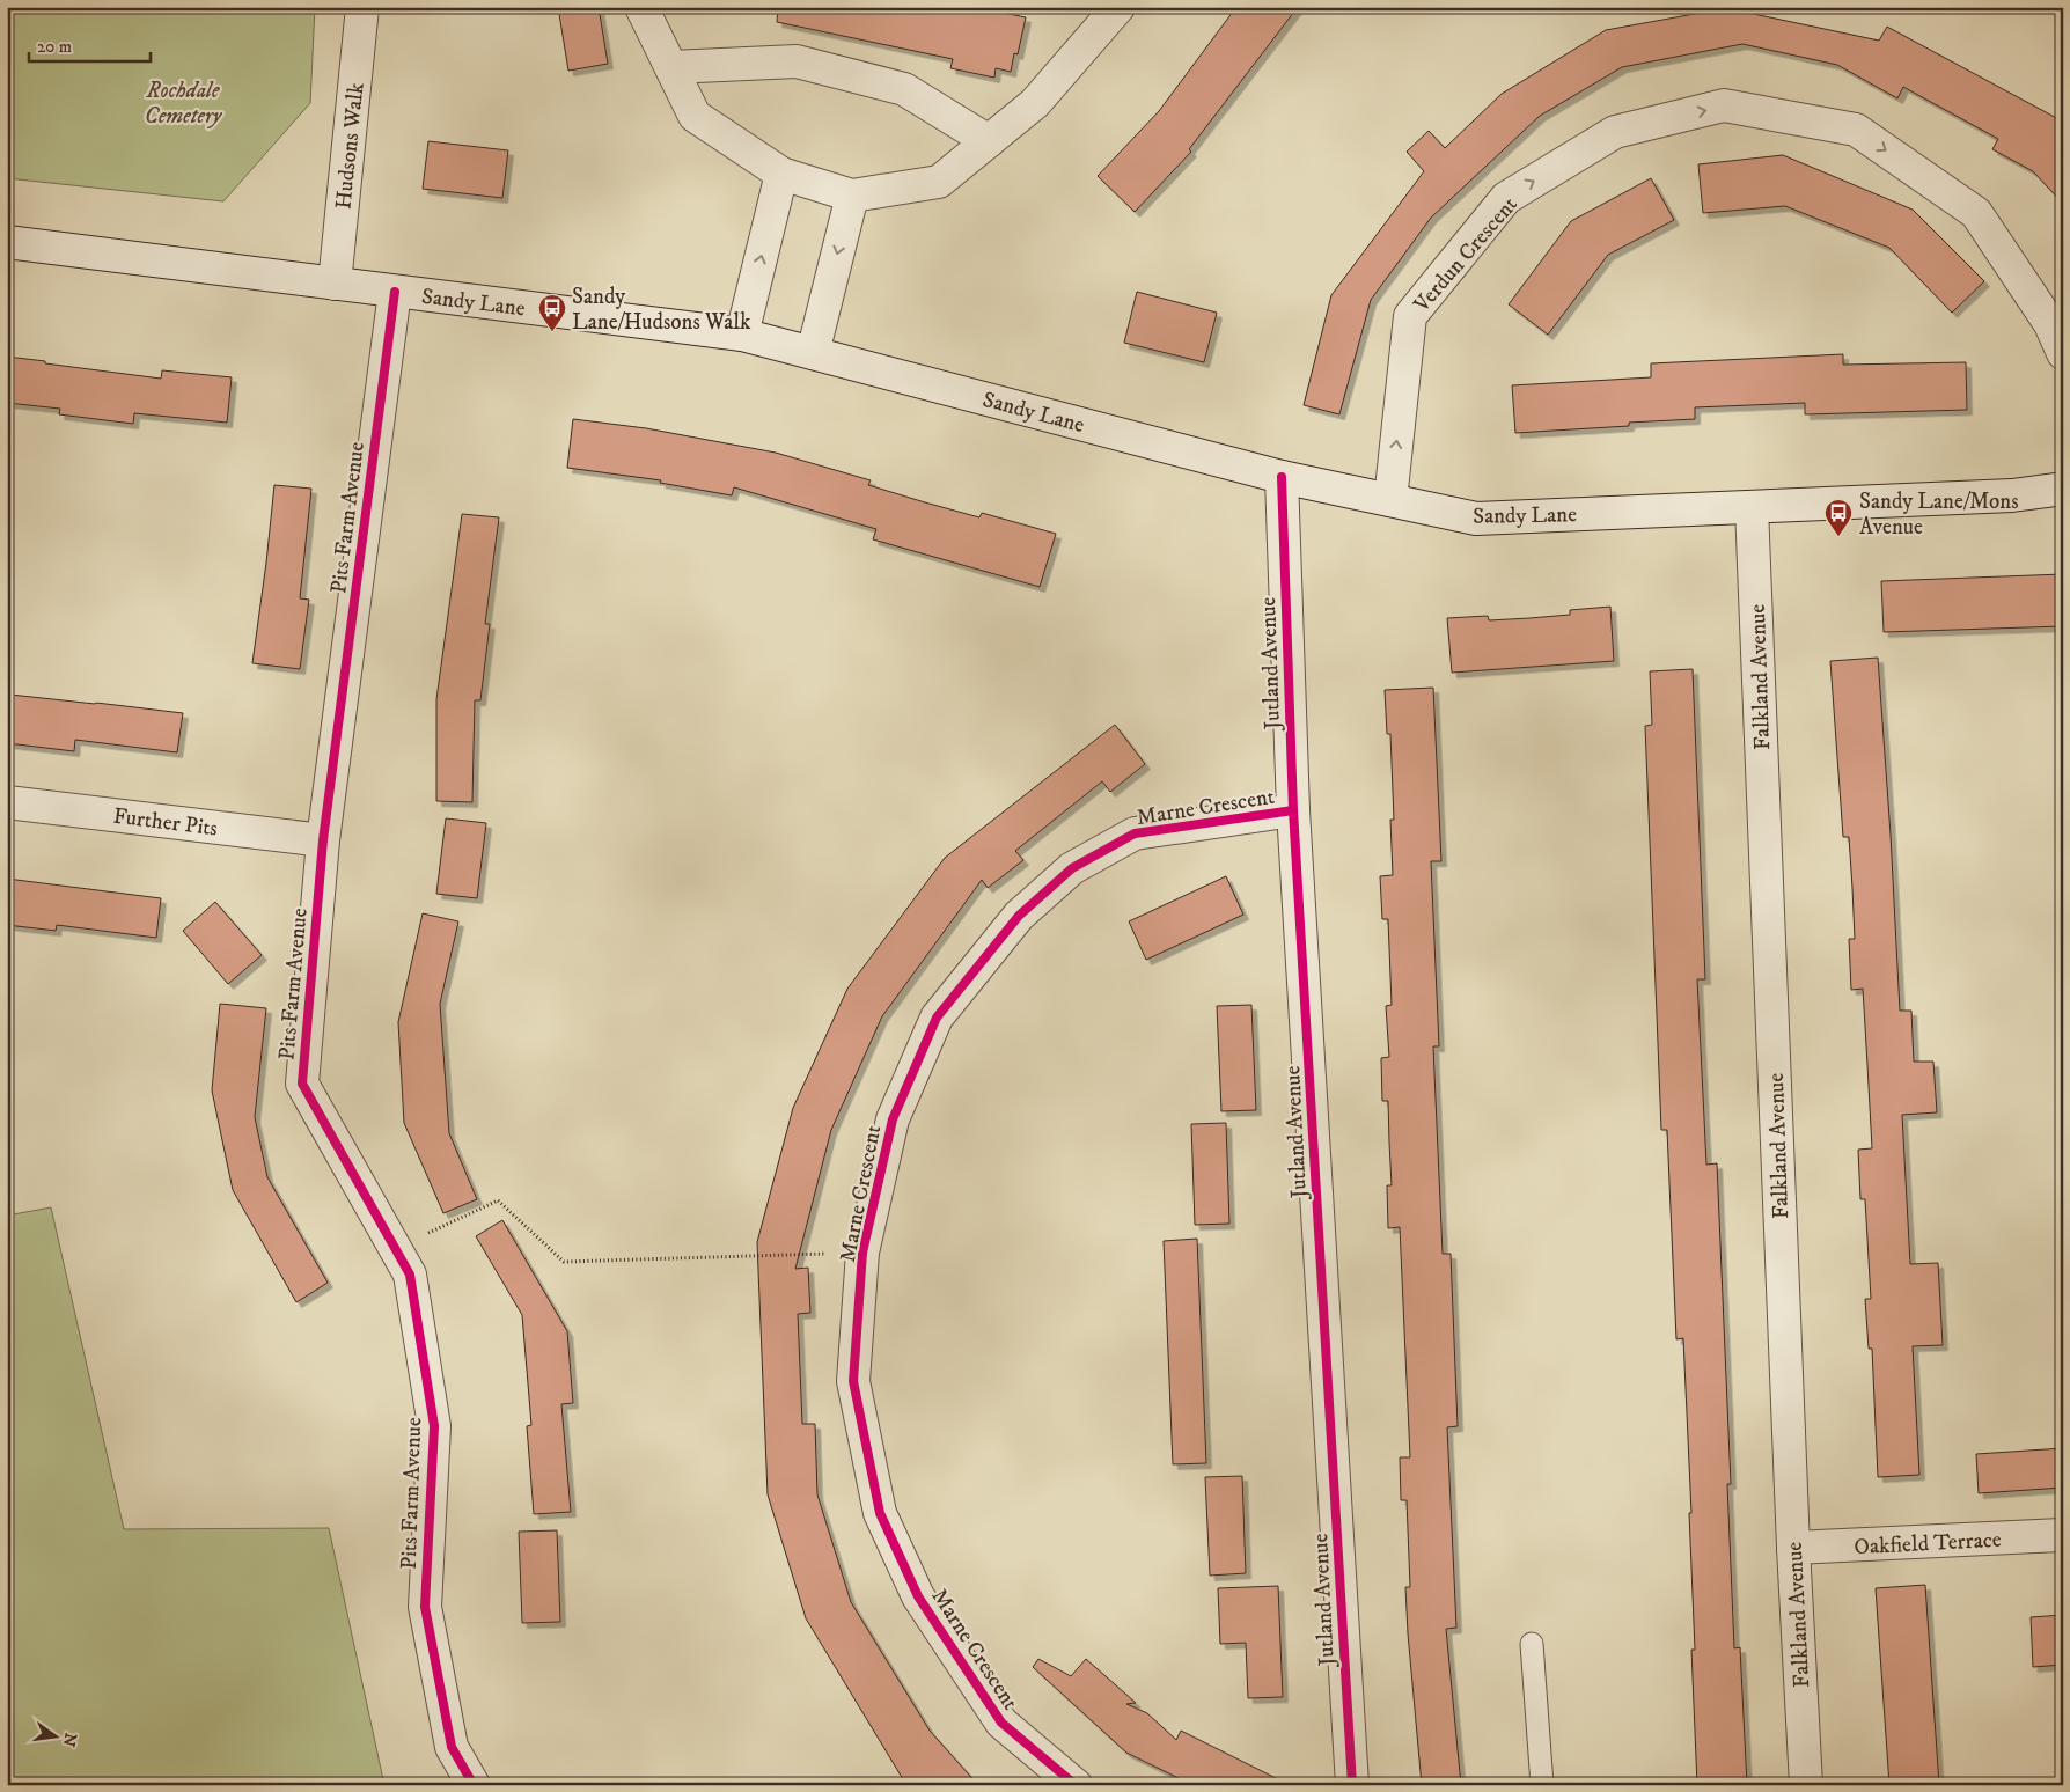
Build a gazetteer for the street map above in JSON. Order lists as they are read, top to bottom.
{
  "streets": {
    "street": [
      "Hudsons Walk",
      "Verdun Crescent",
      "Sandy Lane",
      "Pits Farm Avenue",
      "Jutland Avenue",
      "Falkland Avenue",
      "Marne Crescent",
      "Further Pits",
      "Oakfield Terrace"
    ]
  },
  "crossings": [
    ["Hudsons Walk", "Sandy Lane"],
    ["Verdun Crescent", "Sandy Lane"],
    ["Sandy Lane", "Pits Farm Avenue"],
    ["Sandy Lane", "Jutland Avenue"],
    ["Sandy Lane", "Falkland Avenue"],
    ["Pits Farm Avenue", "Further Pits"],
    ["Jutland Avenue", "Marne Crescent"],
    ["Falkland Avenue", "Oakfield Terrace"]
  ],
  "parks": ["Rochdale Cemetery"],
  "places": {
    "bus stop": ["Sandy Lane/Hudsons Walk", "Sandy Lane/Mons Avenue"]
  },
  "scale_bar": "20 m",
  "north": "right"
}
